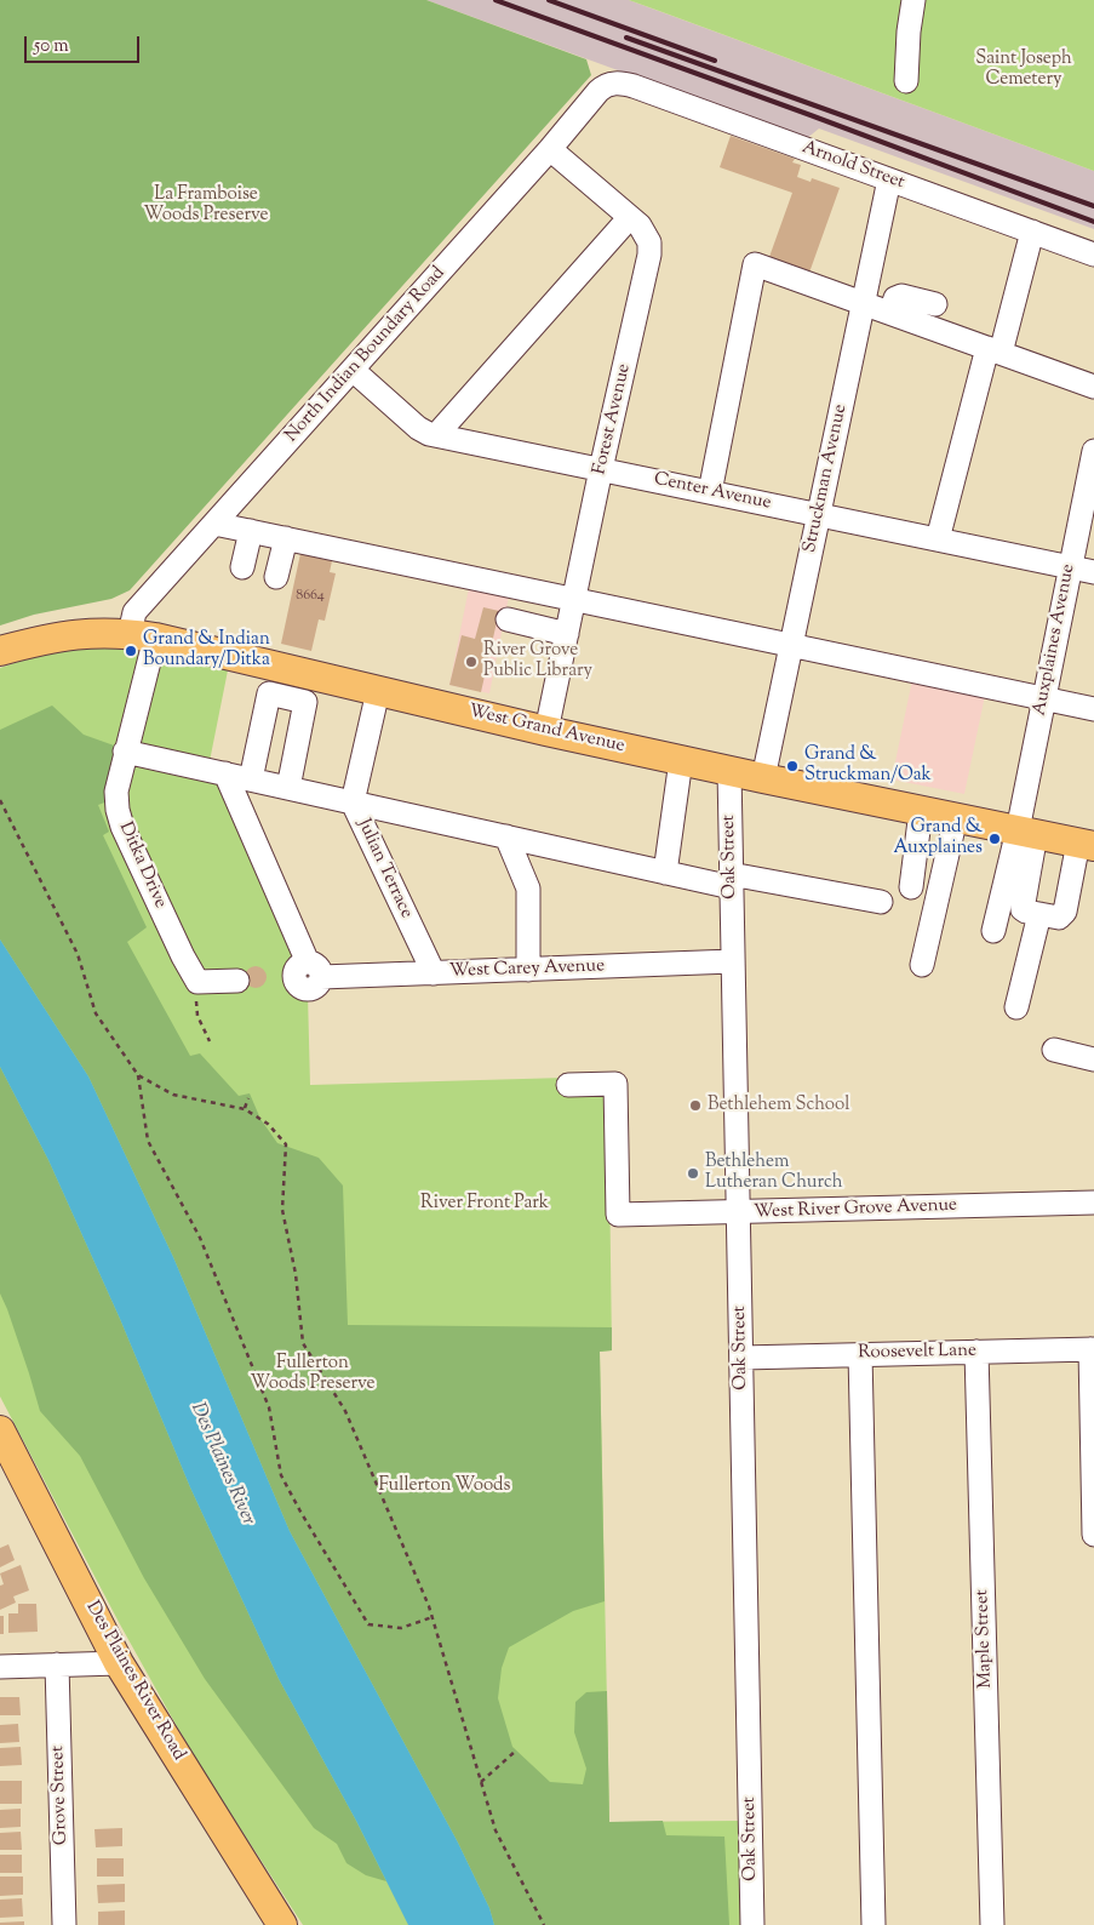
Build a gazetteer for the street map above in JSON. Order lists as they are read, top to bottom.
{
  "streets": {
    "main road": ["West Grand Avenue", "Des Plaines River Road"],
    "street": [
      "Arnold Street",
      "North Indian Boundary Road",
      "Forest Avenue",
      "Struckman Avenue",
      "Center Avenue",
      "Auxplaines Avenue",
      "Oak Street",
      "Ditka Drive",
      "Julian Terrace",
      "West Carey Avenue",
      "West River Grove Avenue",
      "Roosevelt Lane",
      "Maple Street",
      "Grove Street"
    ]
  },
  "crossings": [
    ["Arnold Street", "North Indian Boundary Road"],
    ["Arnold Street", "Struckman Avenue"],
    ["North Indian Boundary Road", "Forest Avenue"],
    ["North Indian Boundary Road", "Center Avenue"],
    ["North Indian Boundary Road", "West Grand Avenue"],
    ["North Indian Boundary Road", "Ditka Drive"],
    ["Forest Avenue", "Center Avenue"],
    ["Forest Avenue", "West Grand Avenue"],
    ["Struckman Avenue", "Center Avenue"],
    ["Struckman Avenue", "West Grand Avenue"],
    ["Center Avenue", "Auxplaines Avenue"],
    ["Auxplaines Avenue", "West Grand Avenue"],
    ["West Grand Avenue", "Oak Street"],
    ["West Grand Avenue", "Ditka Drive"],
    ["West Grand Avenue", "Julian Terrace"],
    ["Oak Street", "West Carey Avenue"],
    ["Oak Street", "West River Grove Avenue"],
    ["Oak Street", "Roosevelt Lane"],
    ["Julian Terrace", "West Carey Avenue"],
    ["Roosevelt Lane", "Maple Street"]
  ],
  "water": ["Des Plaines River"],
  "parks": [
    "Saint Joseph Cemetery",
    "La Framboise Woods Preserve",
    "River Front Park",
    "Fullerton Woods Preserve",
    "Fullerton Woods"
  ],
  "places": [
    "Grand & Indian Boundary/Ditka",
    "River Grove Public Library",
    "Grand & Struckman/Oak",
    "Grand & Auxplaines",
    "Bethlehem School",
    "Bethlehem Lutheran Church"
  ],
  "house_numbers": ["8664"],
  "scale_bar": "50 m"
}
